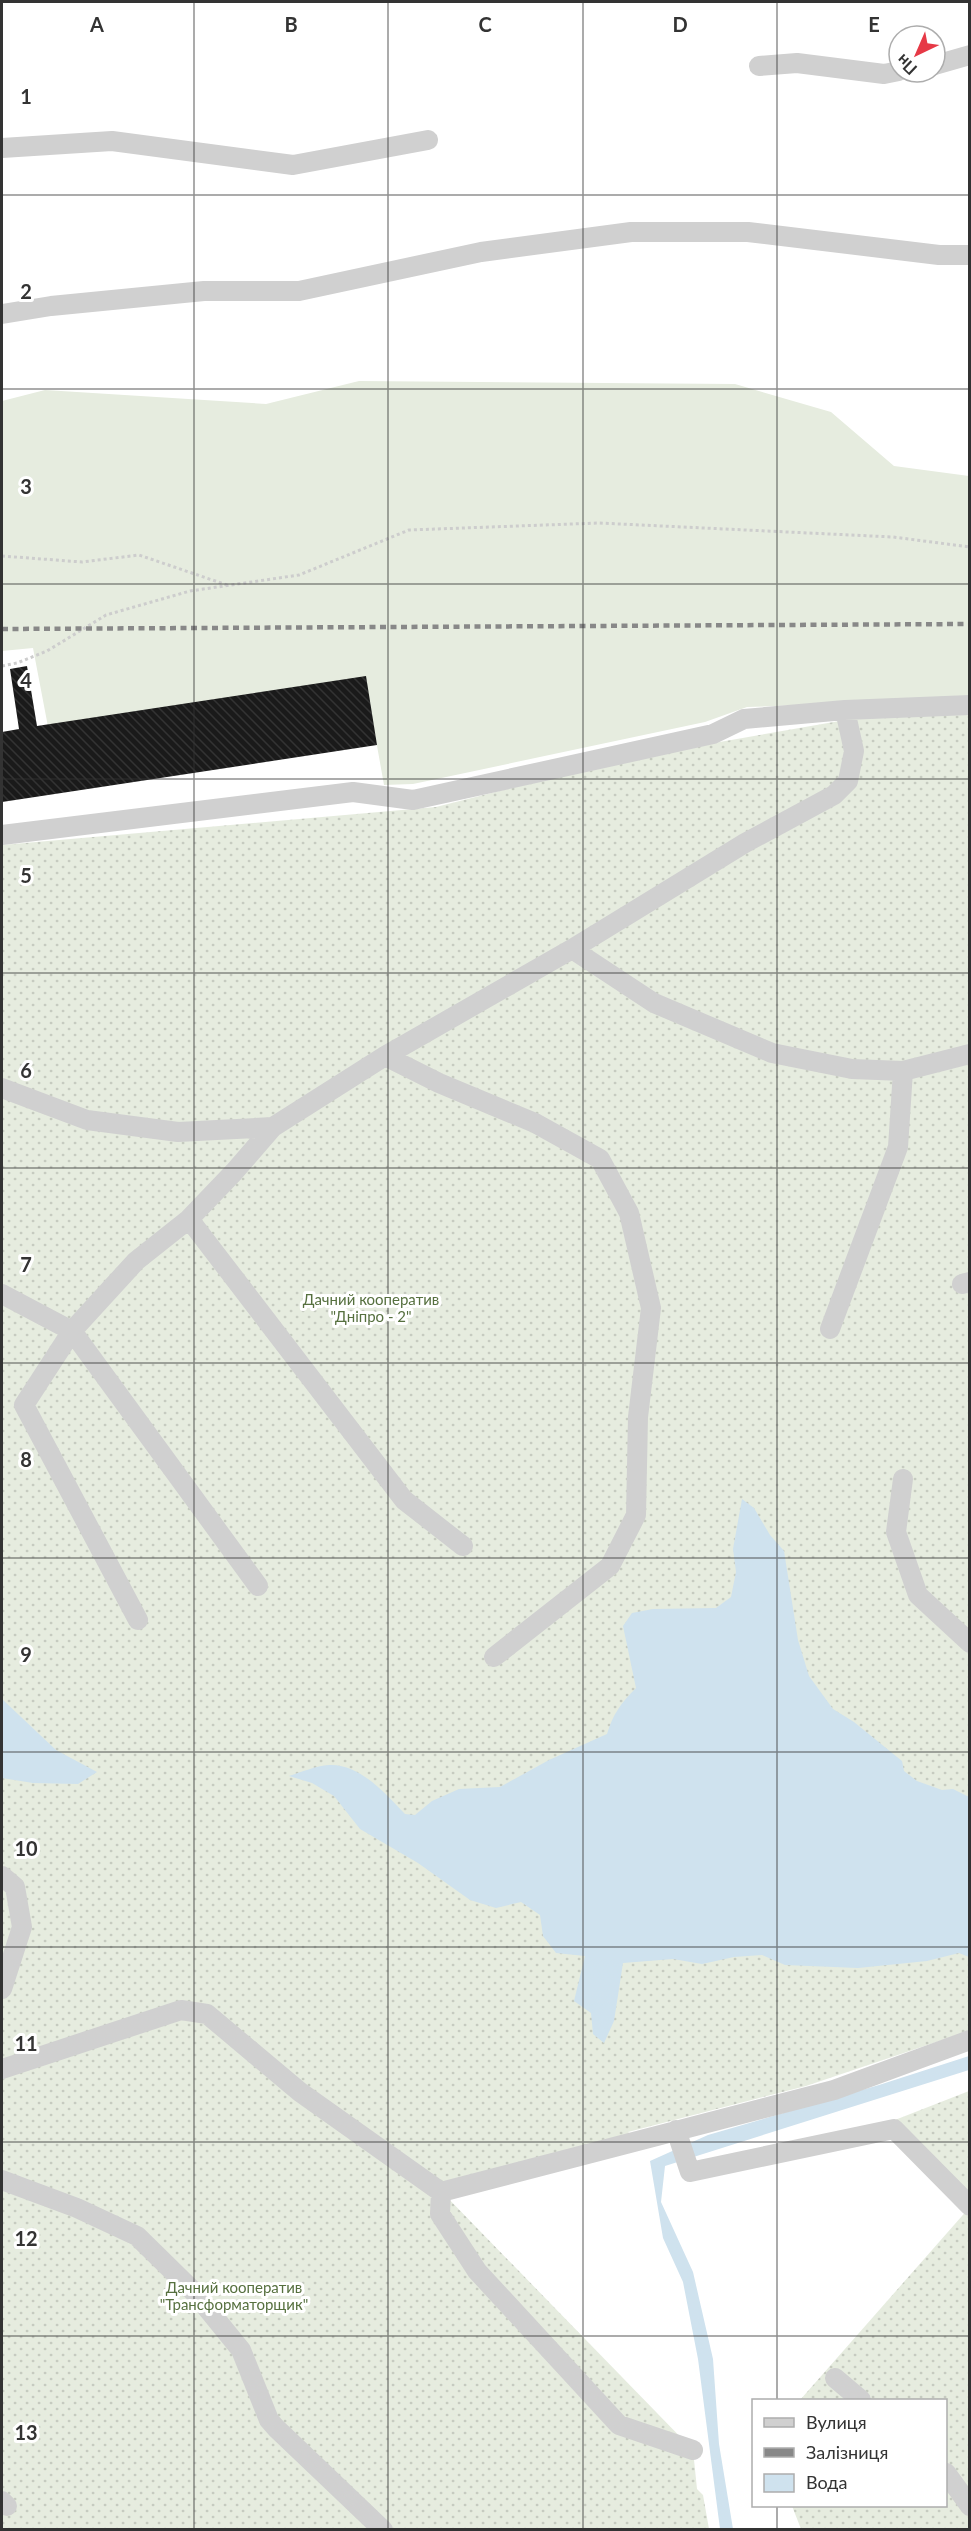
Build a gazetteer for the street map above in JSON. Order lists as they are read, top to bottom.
{
  "parks": ["Дачний кооператив \"Дніпро - 2\"", "Дачний кооператив \"Трансформаторщик\""],
  "legend": ["Вулиця", "Залізниця", "Вода"],
  "north": "bottom left",
  "grid": {
    "columns": [
      "A",
      "B",
      "C",
      "D",
      "E"
    ],
    "rows": [
      "1",
      "2",
      "3",
      "4",
      "5",
      "6",
      "7",
      "8",
      "9",
      "10",
      "11",
      "12",
      "13"
    ]
  }
}
